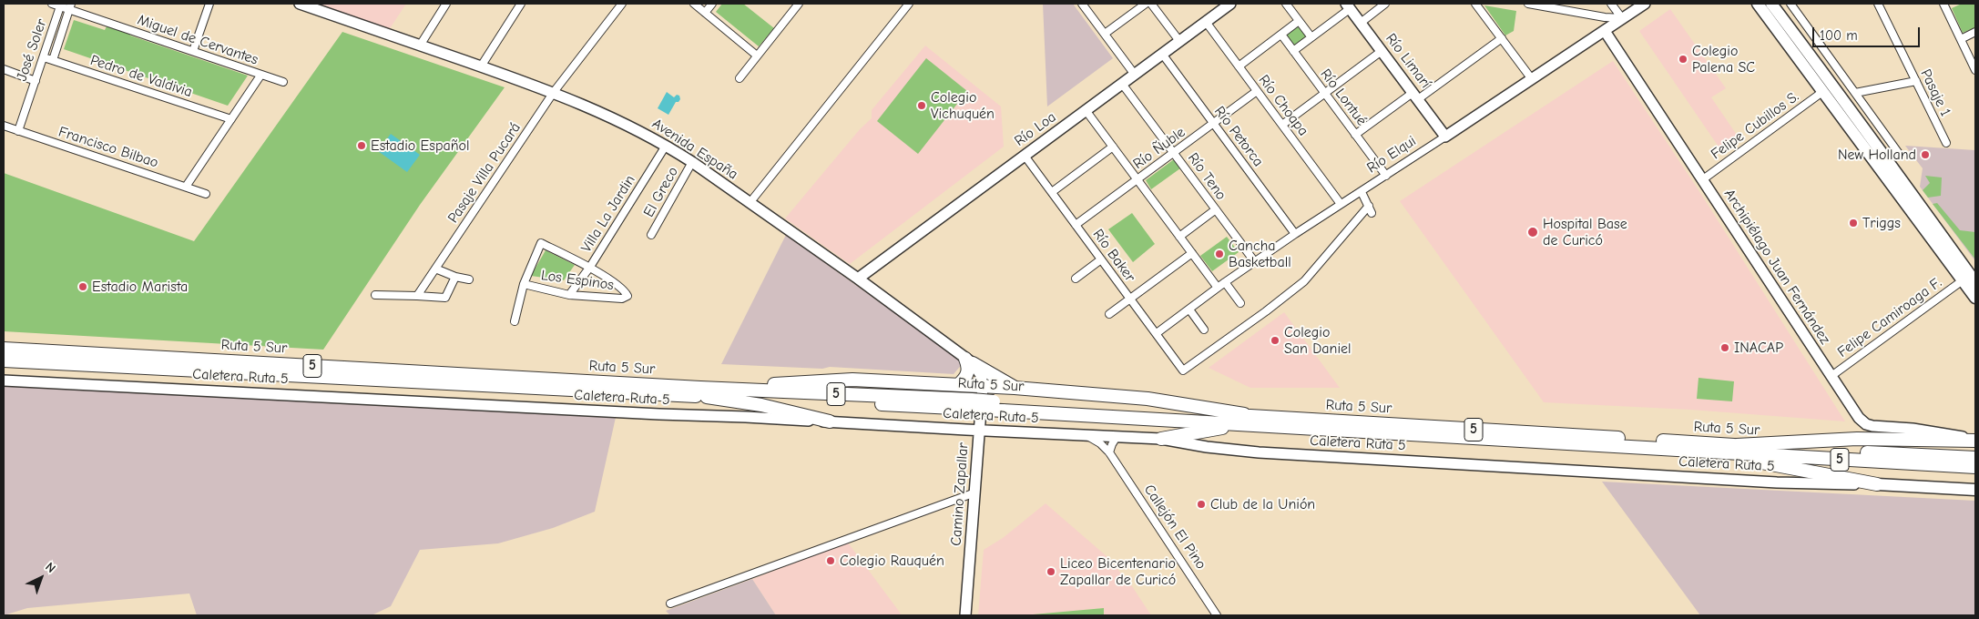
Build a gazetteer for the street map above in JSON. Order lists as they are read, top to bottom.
{
  "streets": {
    "highway": ["Ruta 5 Sur", "5"],
    "main road": ["Caletera Ruta 5"],
    "street": [
      "Miguel de Cervantes",
      "José Soler",
      "Río Limarí",
      "Pedro de Valdivia",
      "Pasaje 1",
      "Río Lontué",
      "Río Choapa",
      "Felipe Cubillos S.",
      "Río Loa",
      "Río Petorca",
      "Francisco Bilbao",
      "Río Ñuble",
      "Avenida España",
      "Río Elqui",
      "Pasaje Villa Pucará",
      "Río Teno",
      "El Greco",
      "Villa La Jardin",
      "Río Baker",
      "Archipiélago Juan Fernández",
      "Los Espinos",
      "Felipe Camiroaga F.",
      "Camino Zapallar",
      "Callejón El Pino"
    ]
  },
  "crossings": [
    ["Miguel de Cervantes", "José Soler"],
    ["José Soler", "Pedro de Valdivia"],
    ["José Soler", "Francisco Bilbao"],
    ["Río Limarí", "Río Elqui"],
    ["Río Lontué", "Río Elqui"],
    ["Río Choapa", "Río Loa"],
    ["Río Choapa", "Río Ñuble"],
    ["Río Choapa", "Río Elqui"],
    ["Felipe Cubillos S.", "Archipiélago Juan Fernández"],
    ["Río Loa", "Río Petorca"],
    ["Río Loa", "Avenida España"],
    ["Río Loa", "Río Teno"],
    ["Río Loa", "Río Baker"],
    ["Río Petorca", "Río Ñuble"],
    ["Río Petorca", "Río Elqui"],
    ["Río Ñuble", "Río Teno"],
    ["Río Ñuble", "Río Baker"],
    ["Avenida España", "Pasaje Villa Pucará"],
    ["Avenida España", "El Greco"],
    ["Avenida España", "Villa La Jardin"],
    ["Avenida España", "Caletera Ruta 5"],
    ["Avenida España", "Camino Zapallar"],
    ["Río Elqui", "Río Teno"],
    ["Río Elqui", "Río Baker"],
    ["Río Elqui", "Archipiélago Juan Fernández"],
    ["Villa La Jardin", "Los Espinos"],
    ["Archipiélago Juan Fernández", "Felipe Camiroaga F."],
    ["Caletera Ruta 5", "Camino Zapallar"],
    ["Caletera Ruta 5", "Callejón El Pino"]
  ],
  "places": [
    "Colegio Palena SC",
    "Colegio Vichuquén",
    "Estadio Español",
    "New Holland",
    "Triggs",
    "Hospital Base de Curicó",
    "Cancha Basketball",
    "Estadio Marista",
    "Colegio San Daniel",
    "INACAP",
    "Club de la Unión",
    "Colegio Rauquén",
    "Liceo Bicentenario Zapallar de Curicó"
  ],
  "scale_bar": "100 m",
  "north": "top right"
}
